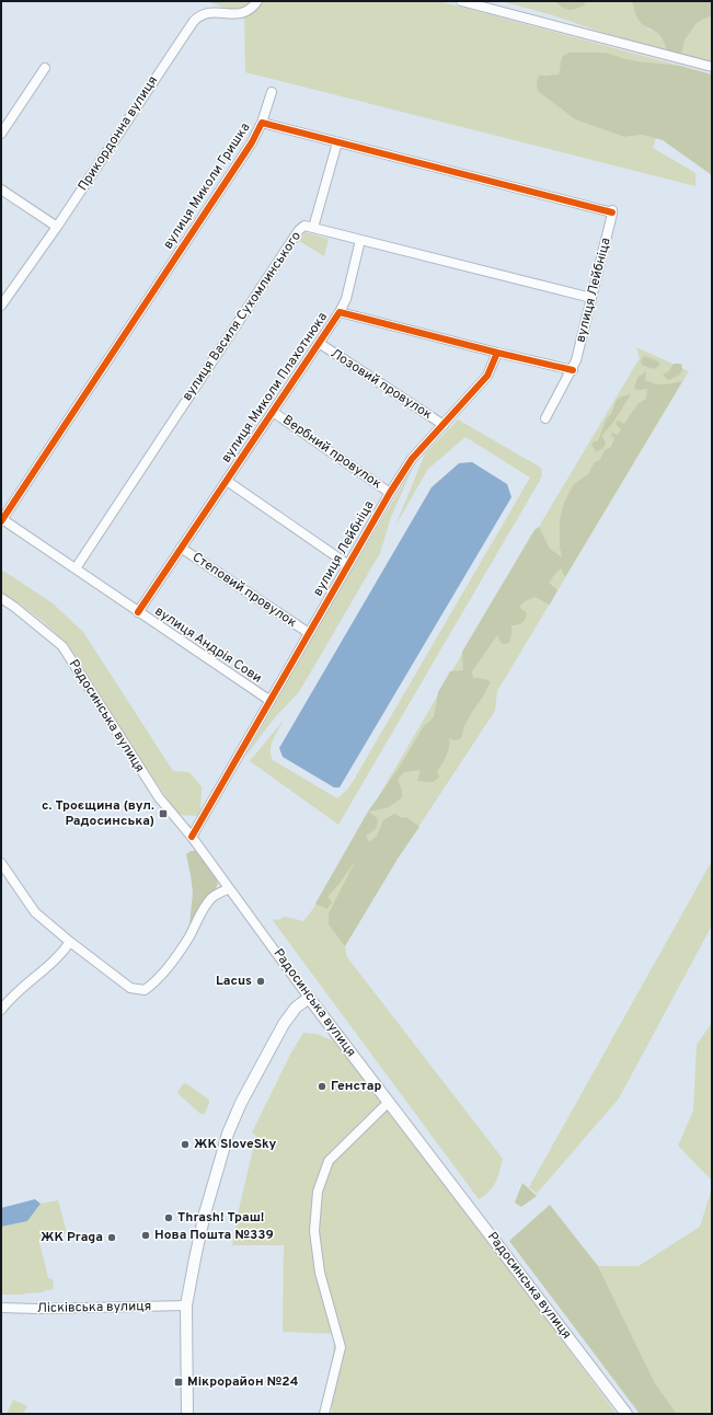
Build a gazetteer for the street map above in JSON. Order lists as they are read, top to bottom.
{
  "streets": {
    "main road": ["Радосинська вулиця"],
    "street": [
      "Прикордонна вулиця",
      "вулиця Миколи Гришка",
      "вулиця Лейбніца",
      "вулиця Василя Сухомлинського",
      "Лозовий провулок",
      "вулиця Миколи Плахотнюка",
      "Вербний провулок",
      "Степовий провулок",
      "вулиця Андрія Сови",
      "Лісківська вулиця"
    ]
  },
  "crossings": [
    ["вулиця Миколи Гришка", "вулиця Лейбніца"],
    ["вулиця Миколи Гришка", "вулиця Андрія Сови"],
    ["вулиця Лейбніца", "вулиця Василя Сухомлинського"],
    ["вулиця Лейбніца", "Лозовий провулок"],
    ["вулиця Лейбніца", "вулиця Миколи Плахотнюка"],
    ["вулиця Лейбніца", "Вербний провулок"],
    ["вулиця Лейбніца", "Степовий провулок"],
    ["вулиця Лейбніца", "вулиця Андрія Сови"],
    ["вулиця Лейбніца", "Радосинська вулиця"],
    ["вулиця Василя Сухомлинського", "вулиця Миколи Плахотнюка"],
    ["вулиця Василя Сухомлинського", "вулиця Андрія Сови"],
    ["Лозовий провулок", "вулиця Миколи Плахотнюка"],
    ["вулиця Миколи Плахотнюка", "Вербний провулок"],
    ["вулиця Миколи Плахотнюка", "Степовий провулок"],
    ["вулиця Миколи Плахотнюка", "вулиця Андрія Сови"]
  ],
  "places": {
    "transit": ["с. Троєщина (вул. Радосинська)", "Мікрорайон №24"],
    "other": [
      "Lacus",
      "Генстар",
      "ЖК SloveSky",
      "Thrash! Траш!",
      "Нова Пошта №339",
      "ЖК Praga"
    ]
  }
}
